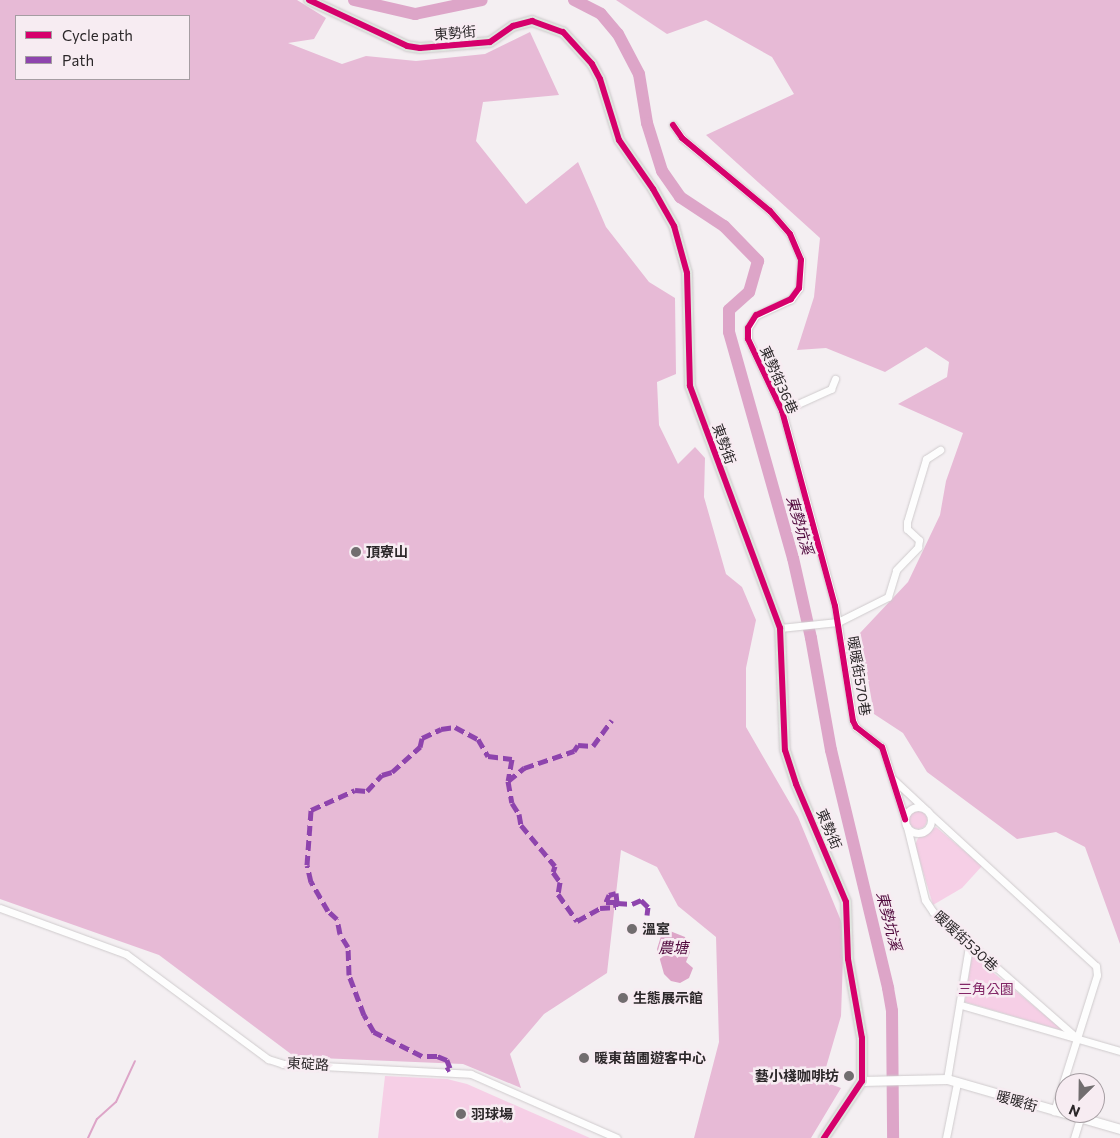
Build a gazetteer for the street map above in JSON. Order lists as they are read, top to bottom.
{
  "streets": {
    "main road": ["東勢街"],
    "street": [
      "東勢街36巷",
      "暖暖街570巷",
      "暖暖街530巷",
      "東碇路",
      "暖暖街"
    ]
  },
  "crossings": [
    ["東勢街", "暖暖街"],
    ["東勢街36巷", "暖暖街570巷"]
  ],
  "water": ["東勢坑溪", "農塘"],
  "parks": ["三角公園"],
  "places": [
    "頂寮山",
    "溫室",
    "生態展示館",
    "暖東苗圃遊客中心",
    "藝小棧咖啡坊",
    "羽球場"
  ],
  "legend": ["Cycle path", "Path"],
  "north": "bottom left"
}
